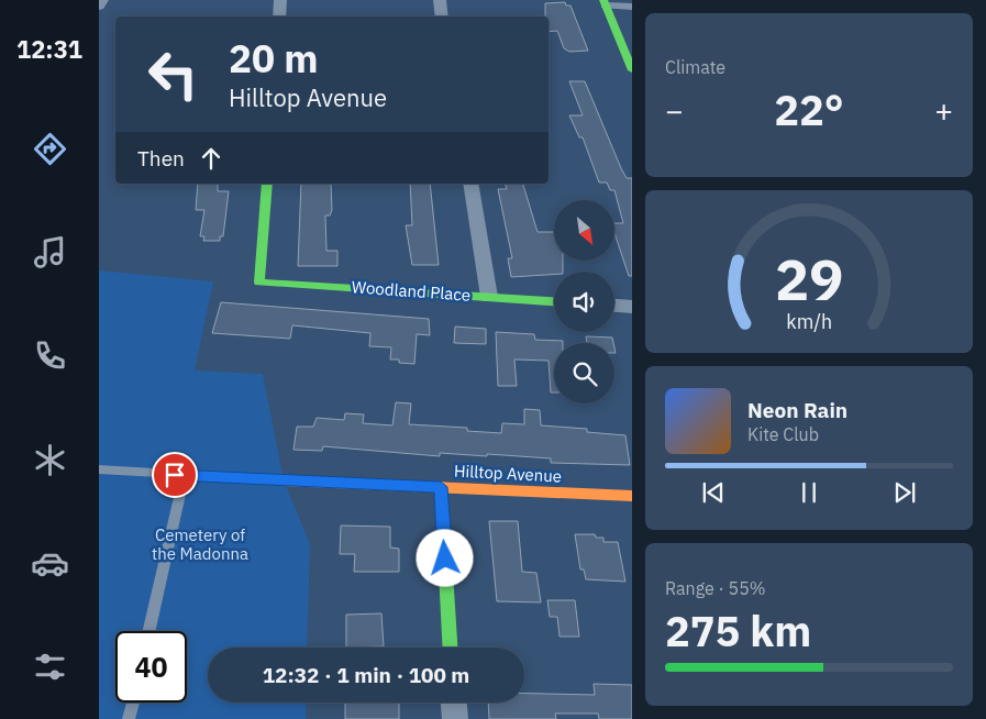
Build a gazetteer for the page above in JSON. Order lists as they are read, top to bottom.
{
  "streets": {
    "street": ["Woodland Place", "Hilltop Avenue"]
  },
  "parks": ["Cemetery of the Madonna"],
  "north": "bottom right",
  "page": {
    "tabs": "12:31",
    "tile": [
      "Climate",
      ["Range · 55%", "275 km"]
    ],
    "turn": ["20 m", "Hilltop Avenue"],
    "heat": ["−", "22°", "+"],
    "then": "Then",
    "song": ["Neon Rain", "Kite Club"],
    "limit": "40",
    "trip": "12:32 · 1 min · 100 m",
    "gauge": ["29", "km/h"]
  }
}
